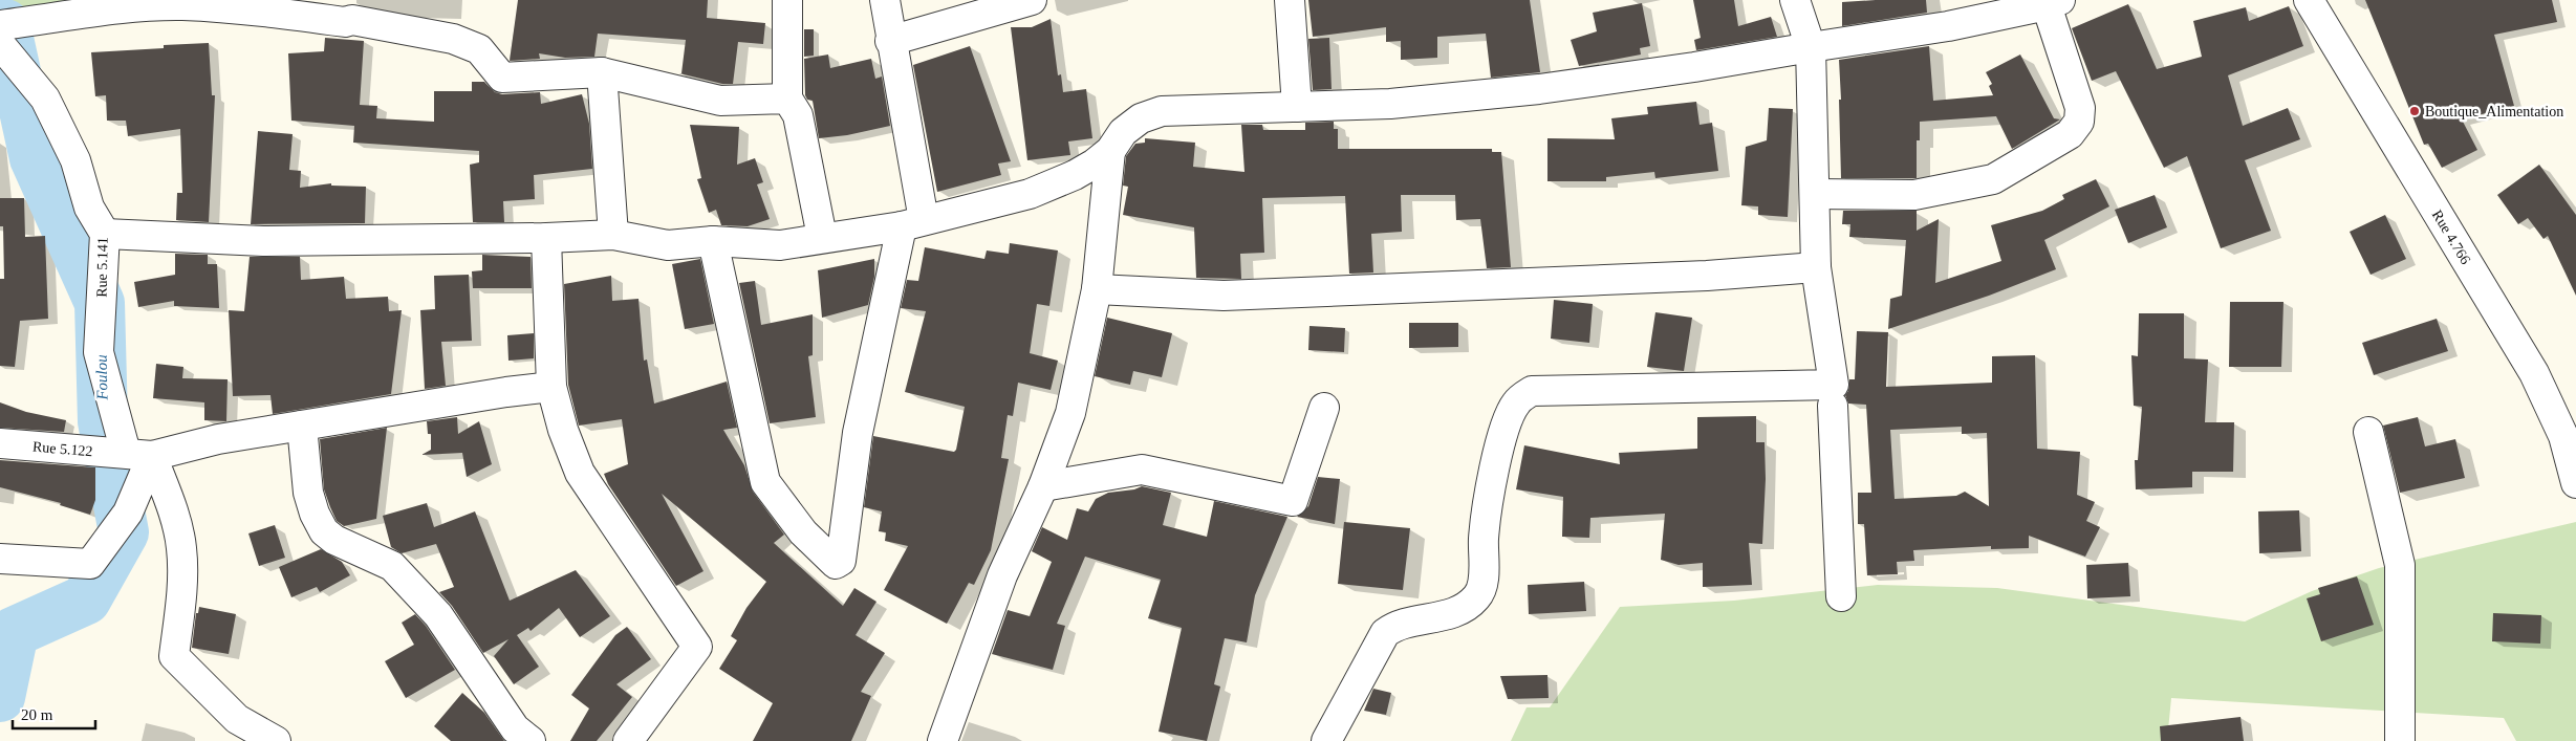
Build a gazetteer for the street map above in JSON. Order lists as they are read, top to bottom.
{
  "streets": {
    "street": ["Rue 4.766", "Rue 5.141", "Rue 5.122"]
  },
  "crossings": [
    ["Rue 5.141", "Rue 5.122"]
  ],
  "water": ["Foulou"],
  "places": ["Boutique_Alimentation"],
  "scale_bar": "20 m"
}
